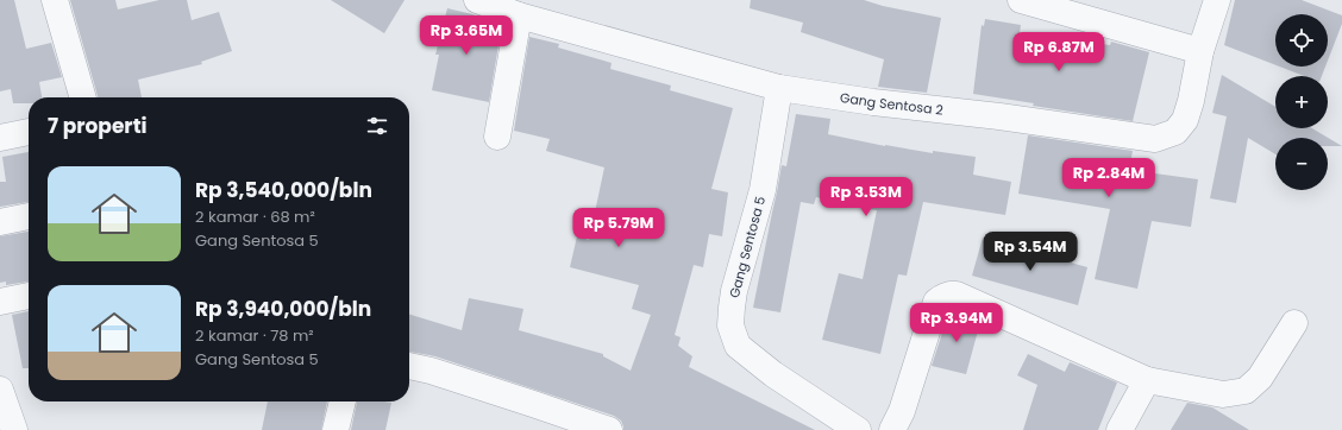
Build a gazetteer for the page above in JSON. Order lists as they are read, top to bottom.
{
  "streets": {
    "street": ["Gang Sentosa 2", "Gang Sentosa 5"]
  },
  "crossings": [
    ["Gang Sentosa 2", "Gang Sentosa 5"]
  ],
  "page": {
    "map_buttons": ["+", "−"],
    "price": [
      "Rp 3.65M",
      "Rp 6.87M",
      "Rp 2.84M",
      "Rp 3.53M",
      "Rp 5.79M",
      "Rp 3.54M",
      "Rp 3.94M"
    ],
    "heading": "7 properti",
    "list": [
      {
        "name": "Rp 3,540,000/bln",
        "note": "2 kamar · 68 m² · Gang Sentosa 5"
      },
      {
        "name": "Rp 3,940,000/bln",
        "note": "2 kamar · 78 m² · Gang Sentosa 5"
      }
    ]
  }
}
